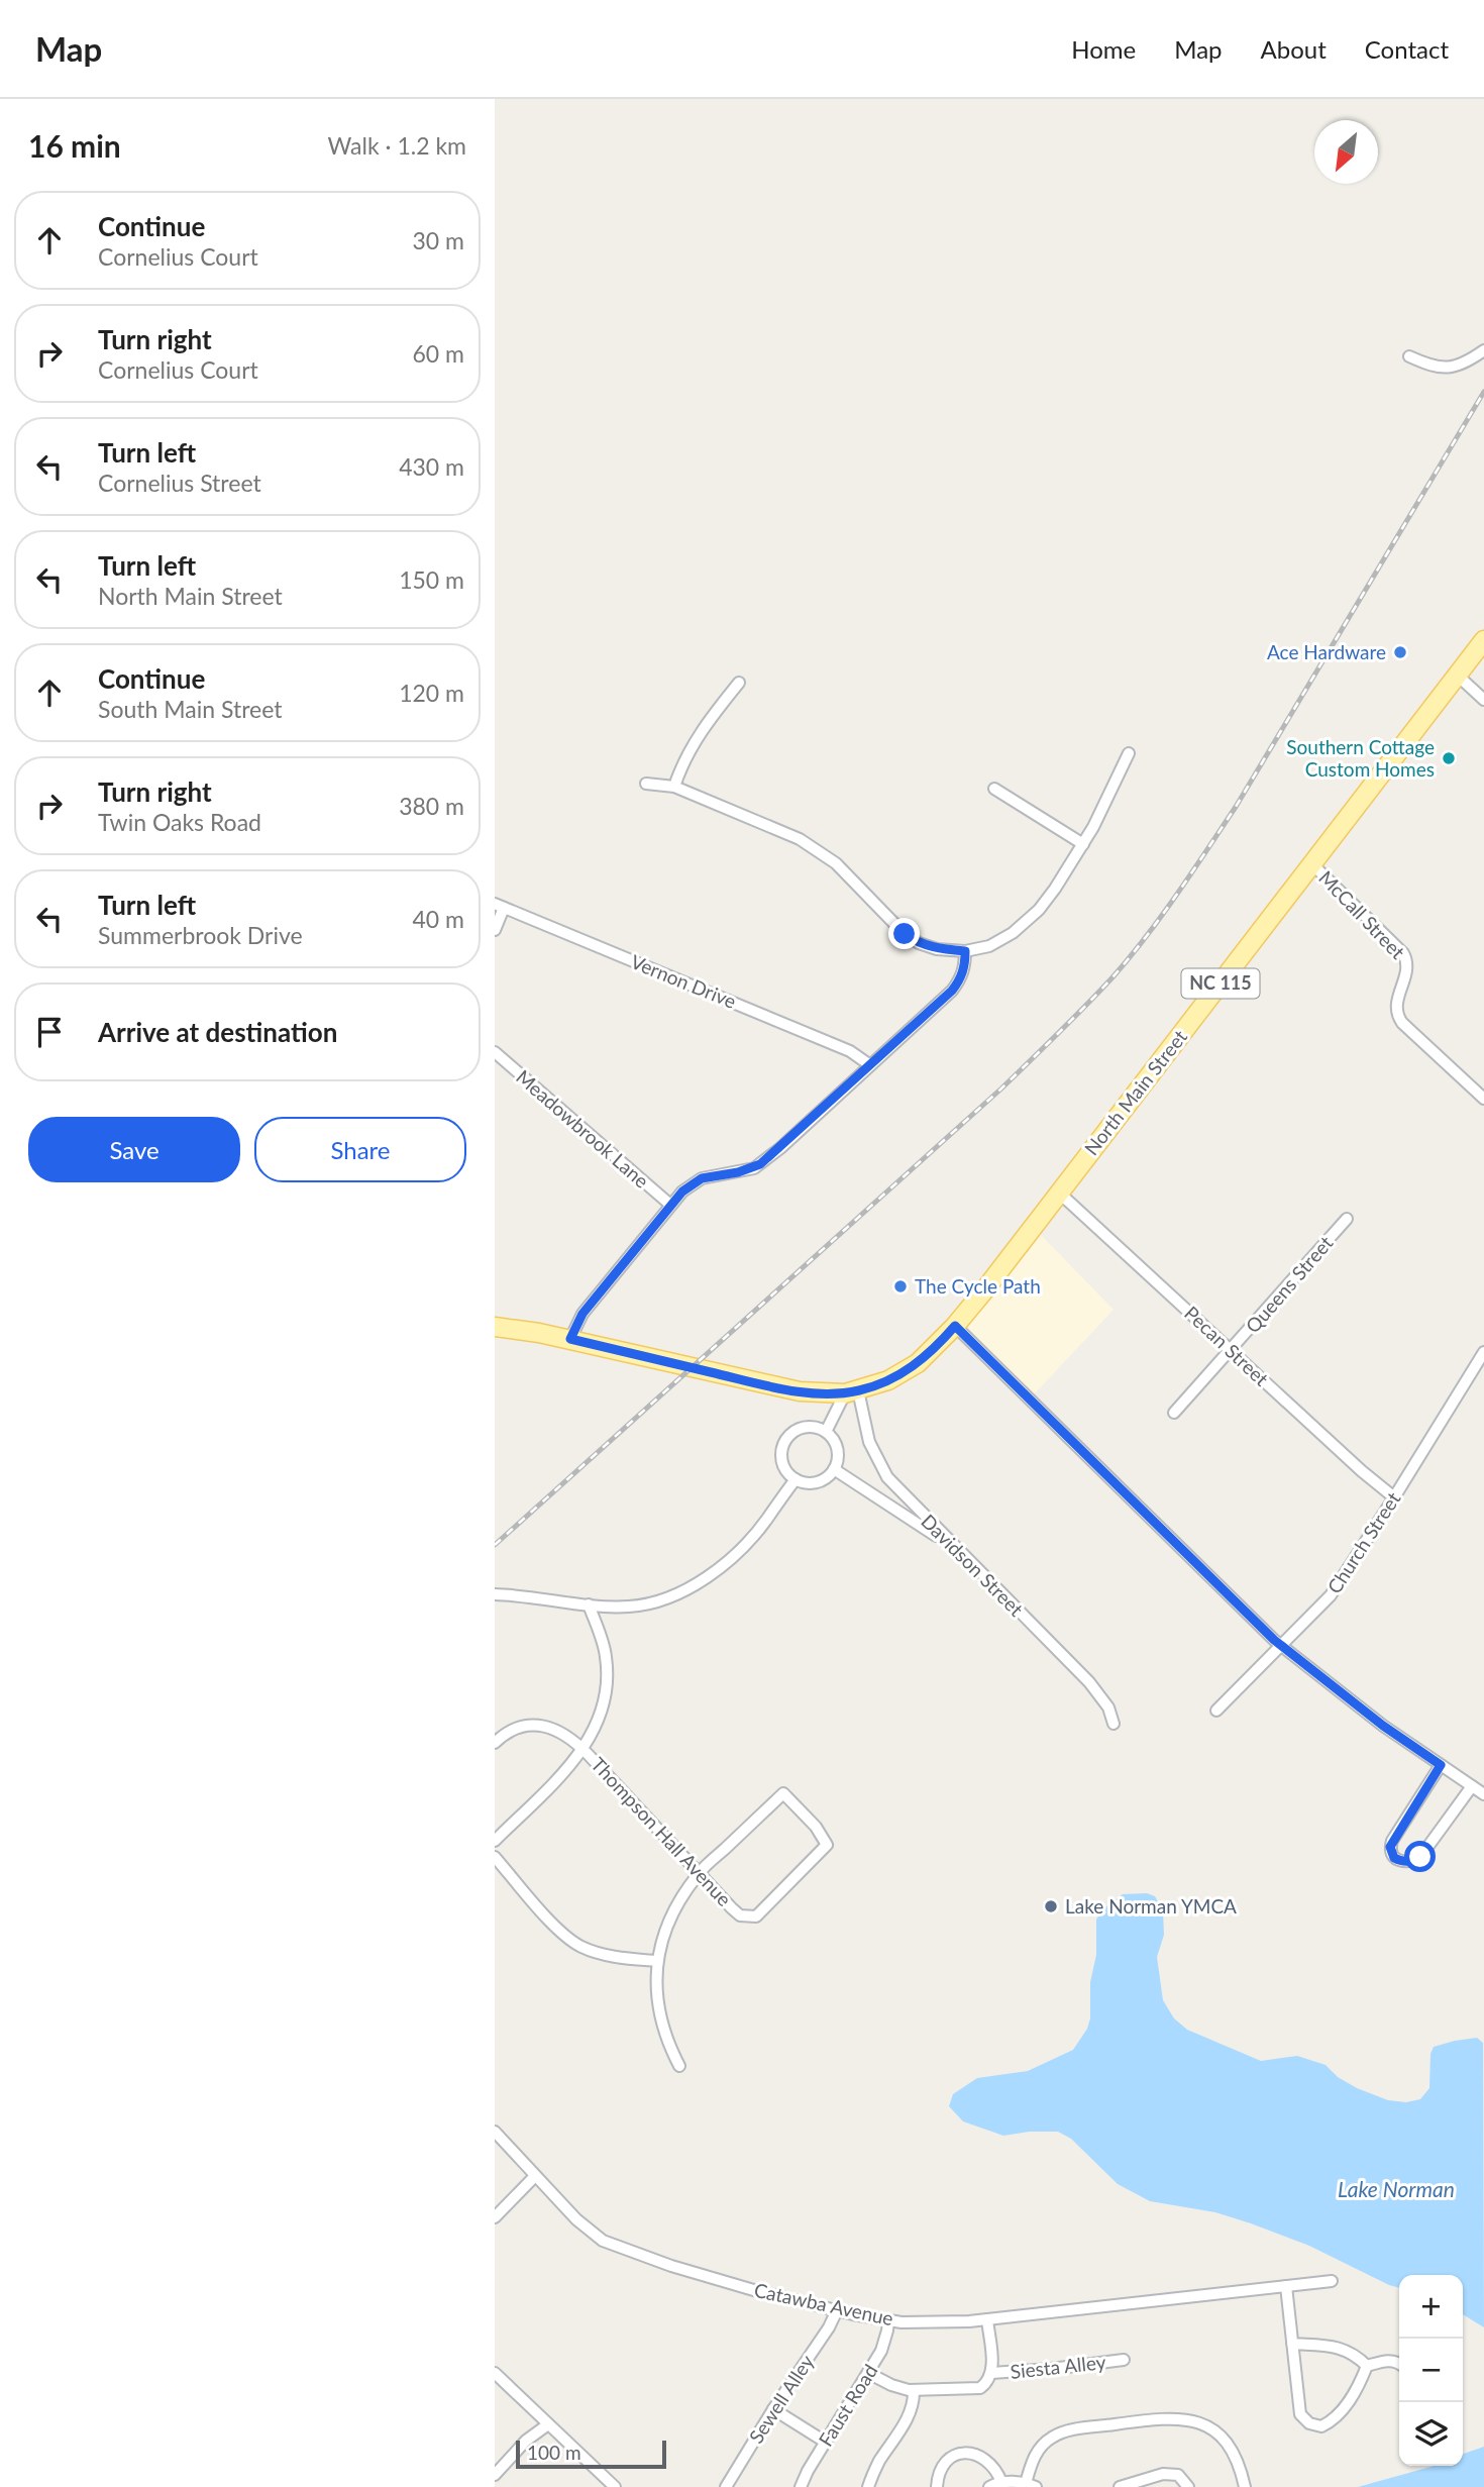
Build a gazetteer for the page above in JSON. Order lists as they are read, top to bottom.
{
  "streets": {
    "main road": ["NC 115", "North Main Street"],
    "street": [
      "McCall Street",
      "Vernon Drive",
      "Meadowbrook Lane",
      "Queens Street",
      "Pecan Street",
      "Church Street",
      "Davidson Street",
      "Thompson Hall Avenue",
      "Catawba Avenue",
      "Siesta Alley",
      "Sewell Alley",
      "Faust Road"
    ]
  },
  "crossings": [
    ["McCall Street", "North Main Street"],
    ["NC 115", "North Main Street"],
    ["North Main Street", "Pecan Street"],
    ["North Main Street", "Davidson Street"],
    ["Queens Street", "Pecan Street"],
    ["Pecan Street", "Church Street"],
    ["Catawba Avenue", "Sewell Alley"],
    ["Catawba Avenue", "Faust Road"]
  ],
  "water": ["Lake Norman"],
  "places": [
    "Ace Hardware",
    "Southern Cottage Custom Homes",
    "The Cycle Path",
    "Lake Norman YMCA"
  ],
  "scale_bar": "100 m",
  "north": "bottom left",
  "page": {
    "header": "Map",
    "nav": [
      "Home",
      "Map",
      "About",
      "Contact"
    ],
    "heading": ["16 min", "Walk · 1.2 km"],
    "list": [
      ["Continue", "Cornelius Court", "30 m"],
      ["Turn right", "Cornelius Court", "60 m"],
      ["Turn left", "Cornelius Street", "430 m"],
      ["Turn left", "North Main Street", "150 m"],
      ["Continue", "South Main Street", "120 m"],
      ["Turn right", "Twin Oaks Road", "380 m"],
      ["Turn left", "Summerbrook Drive", "40 m"],
      "Arrive at destination"
    ],
    "buttons": ["Save", "Share"],
    "map_buttons": ["+", "−"],
    "scale": "100 m"
  }
}
